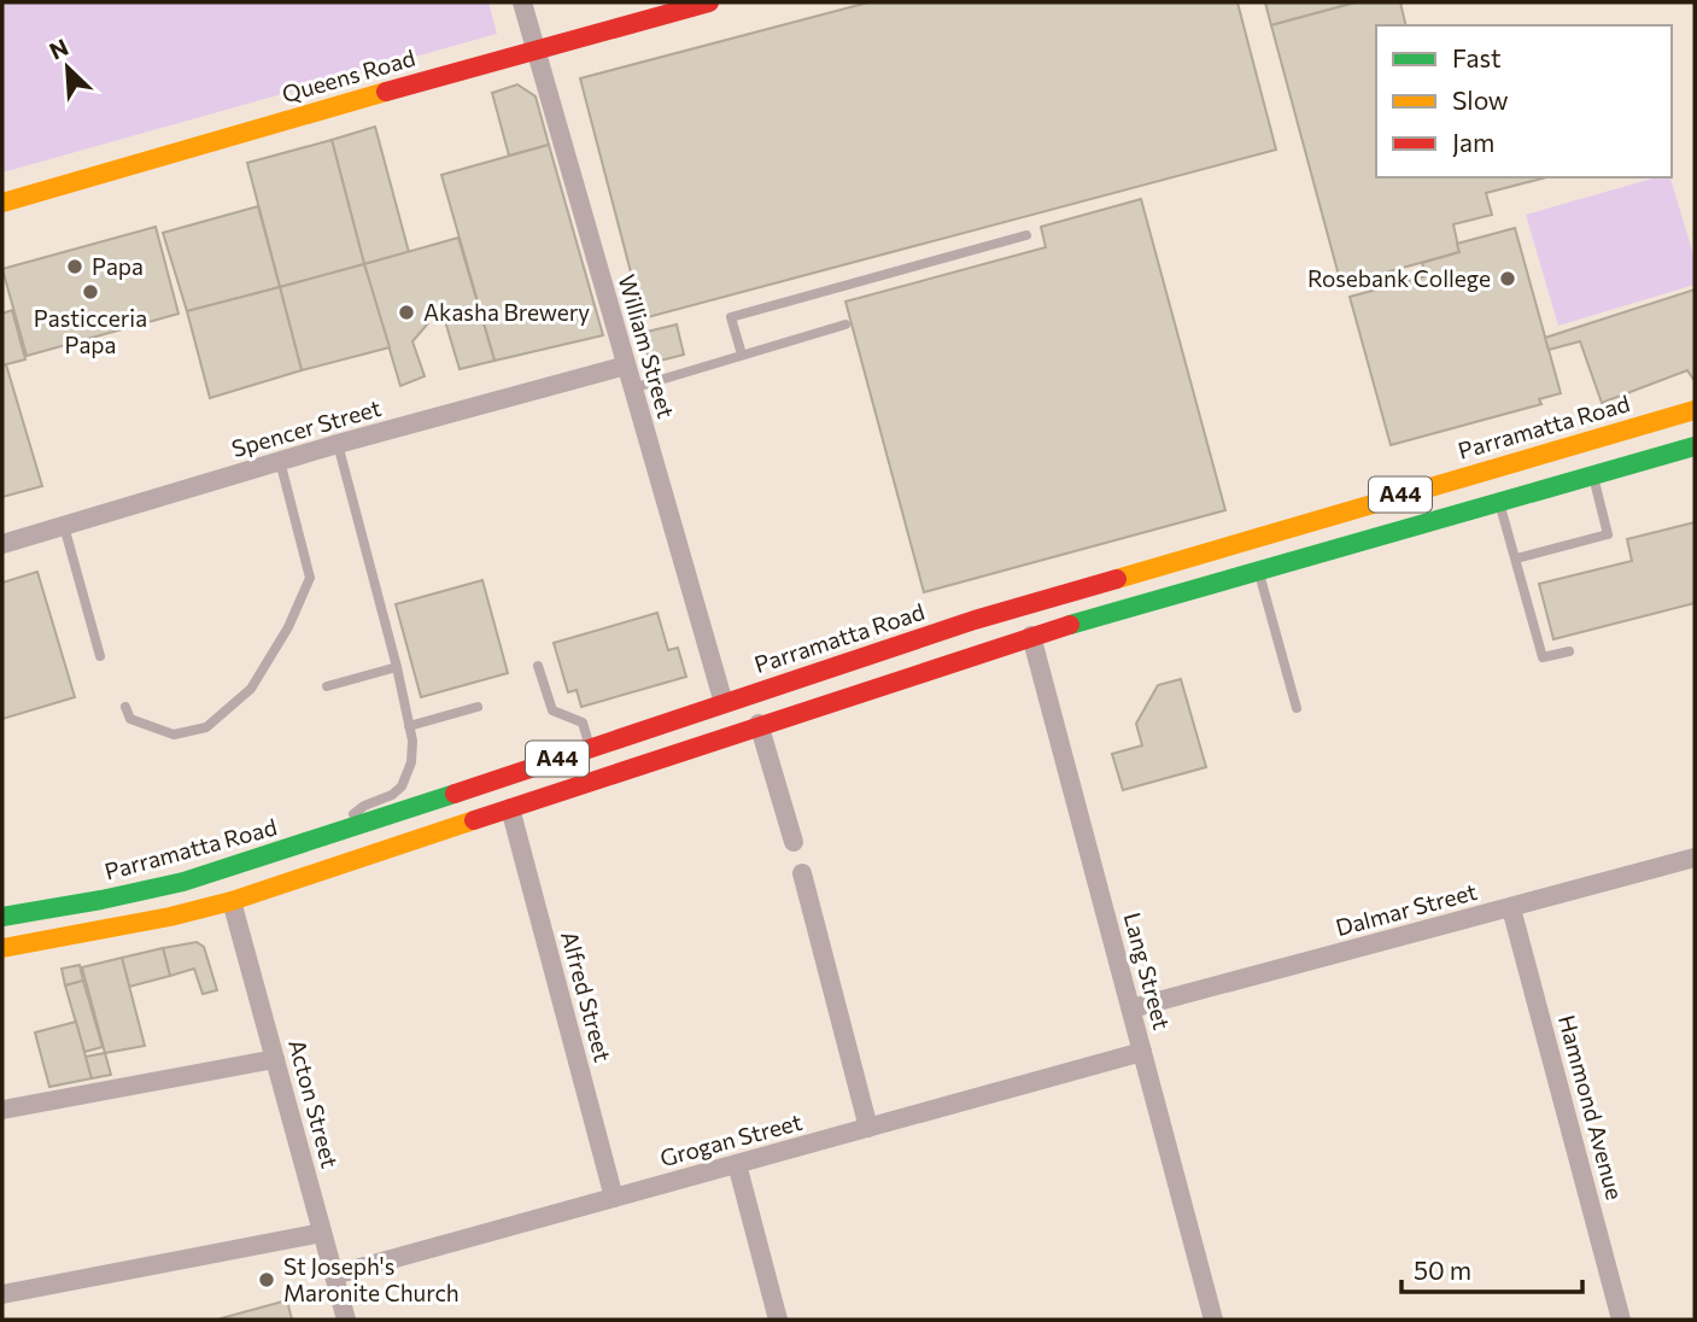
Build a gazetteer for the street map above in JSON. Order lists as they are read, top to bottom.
{
  "streets": {
    "main road": ["Queens Road", "Parramatta Road", "A44"],
    "street": [
      "William Street",
      "Spencer Street",
      "Dalmar Street",
      "Lang Street",
      "Alfred Street",
      "Acton Street",
      "Hammond Avenue",
      "Grogan Street"
    ]
  },
  "crossings": [
    ["Queens Road", "William Street"],
    ["William Street", "Parramatta Road"],
    ["William Street", "Spencer Street"],
    ["A44", "Lang Street"],
    ["A44", "Alfred Street"],
    ["A44", "Acton Street"],
    ["Dalmar Street", "Lang Street"],
    ["Dalmar Street", "Hammond Avenue"],
    ["Lang Street", "Grogan Street"],
    ["Alfred Street", "Grogan Street"],
    ["Acton Street", "Grogan Street"]
  ],
  "places": [
    "Papa",
    "Rosebank College",
    "Pasticceria Papa",
    "Akasha Brewery",
    "St Joseph's Maronite Church"
  ],
  "legend": ["Fast", "Slow", "Jam"],
  "scale_bar": "50 m",
  "north": "top left"
}
